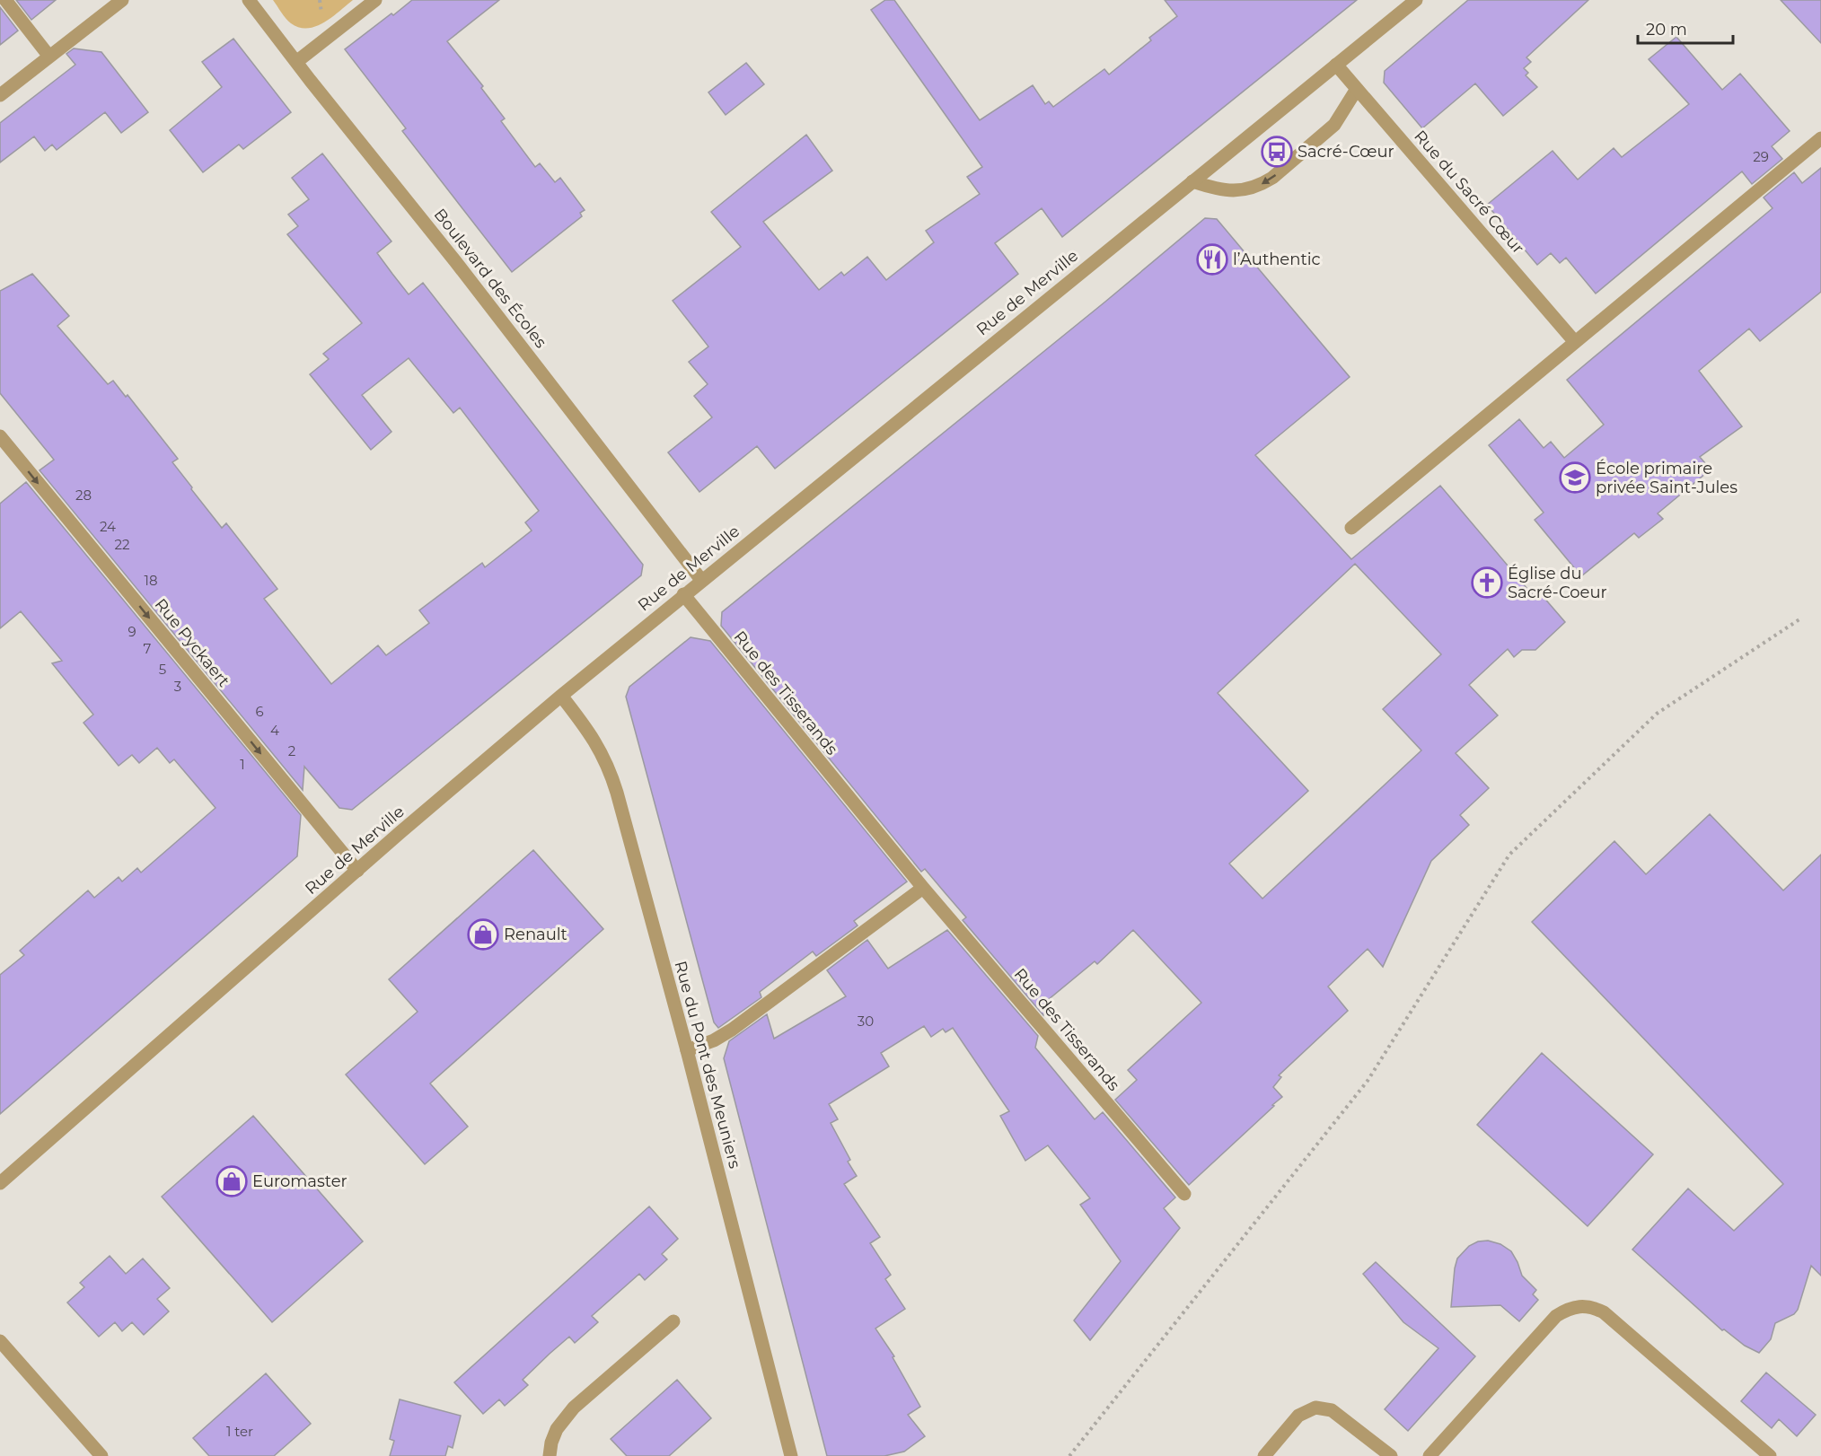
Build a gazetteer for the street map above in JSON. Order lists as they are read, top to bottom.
{
  "streets": {
    "street": [
      "Rue du Sacré Cœur",
      "Boulevard des Écoles",
      "Rue de Merville",
      "Rue Pyckaert",
      "Rue des Tisserands",
      "Rue du Pont des Meuniers"
    ]
  },
  "crossings": [
    ["Rue du Sacré Cœur", "Rue de Merville"],
    ["Boulevard des Écoles", "Rue de Merville"],
    ["Rue de Merville", "Rue Pyckaert"],
    ["Rue de Merville", "Rue des Tisserands"],
    ["Rue de Merville", "Rue du Pont des Meuniers"]
  ],
  "one_way": ["Rue Pyckaert"],
  "places": {
    "bus stop": ["Sacré-Cœur"],
    "restaurant": ["l’Authentic"],
    "school or university": ["École primaire privée Saint-Jules"],
    "church": ["Église du Sacré-Coeur"],
    "shop": ["Renault", "Euromaster"]
  },
  "house_numbers": [
    "29",
    "28",
    "24",
    "22",
    "18",
    "9",
    "7",
    "5",
    "3",
    "6",
    "4",
    "2",
    "1",
    "30",
    "1 ter"
  ],
  "scale_bar": "20 m"
}
